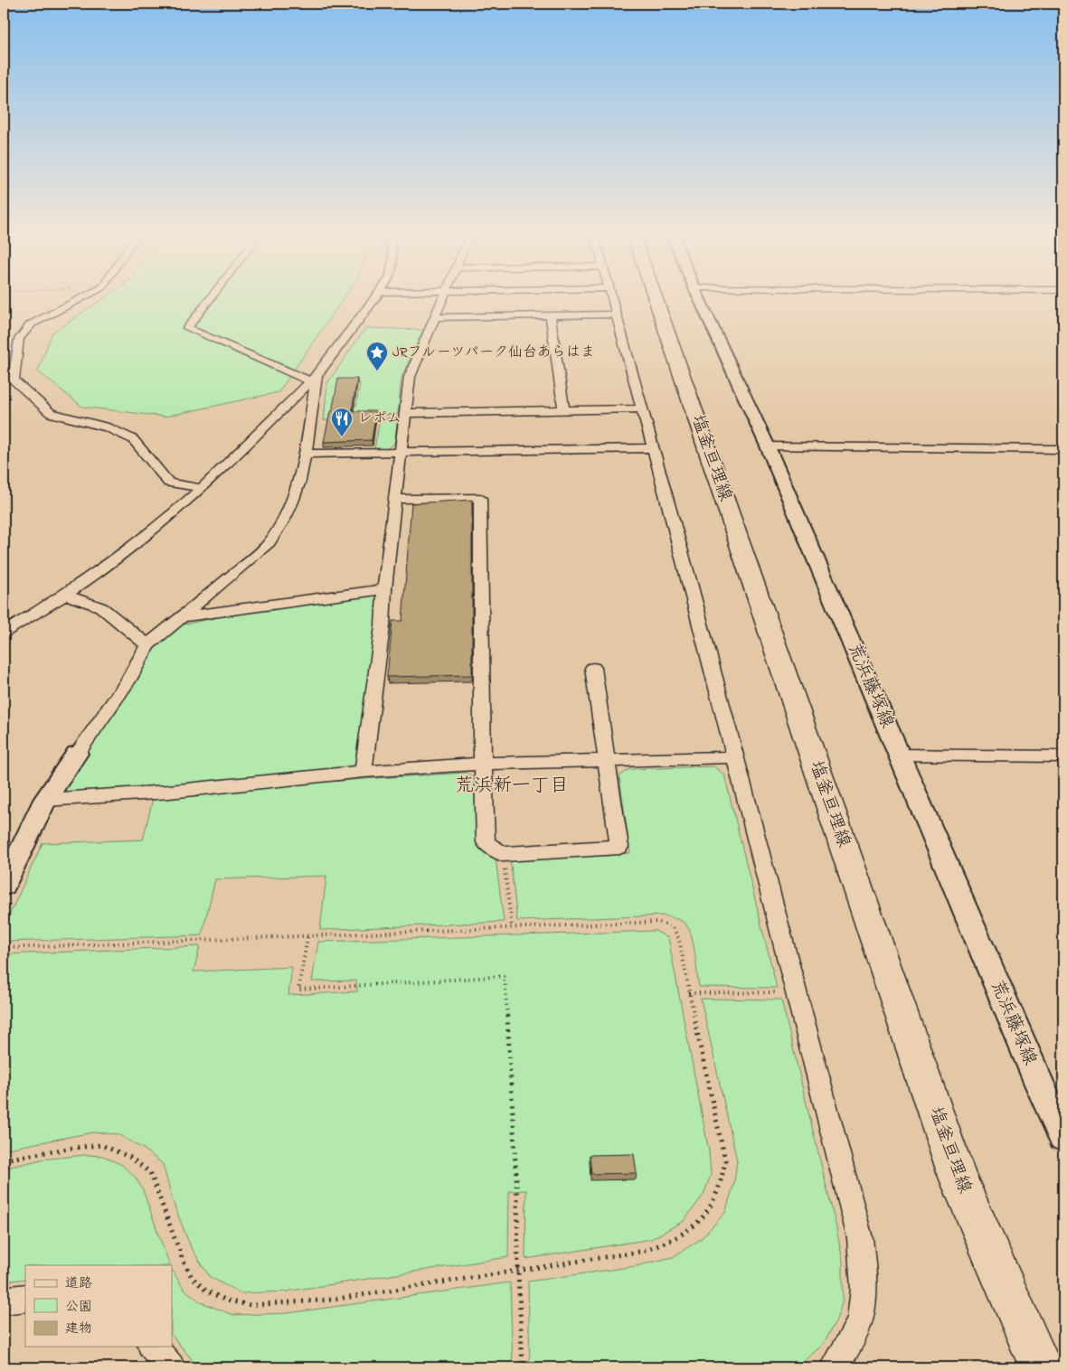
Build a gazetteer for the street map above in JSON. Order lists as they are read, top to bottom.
{
  "streets": {
    "main road": ["塩釜亘理線"],
    "street": ["荒浜藤塚線"]
  },
  "districts": ["荒浜新一丁目"],
  "places": {
    "place": ["JRフルーツパーク仙台あらはま"],
    "restaurant": ["レポム"]
  },
  "legend": ["道路", "公園", "建物"]
}
